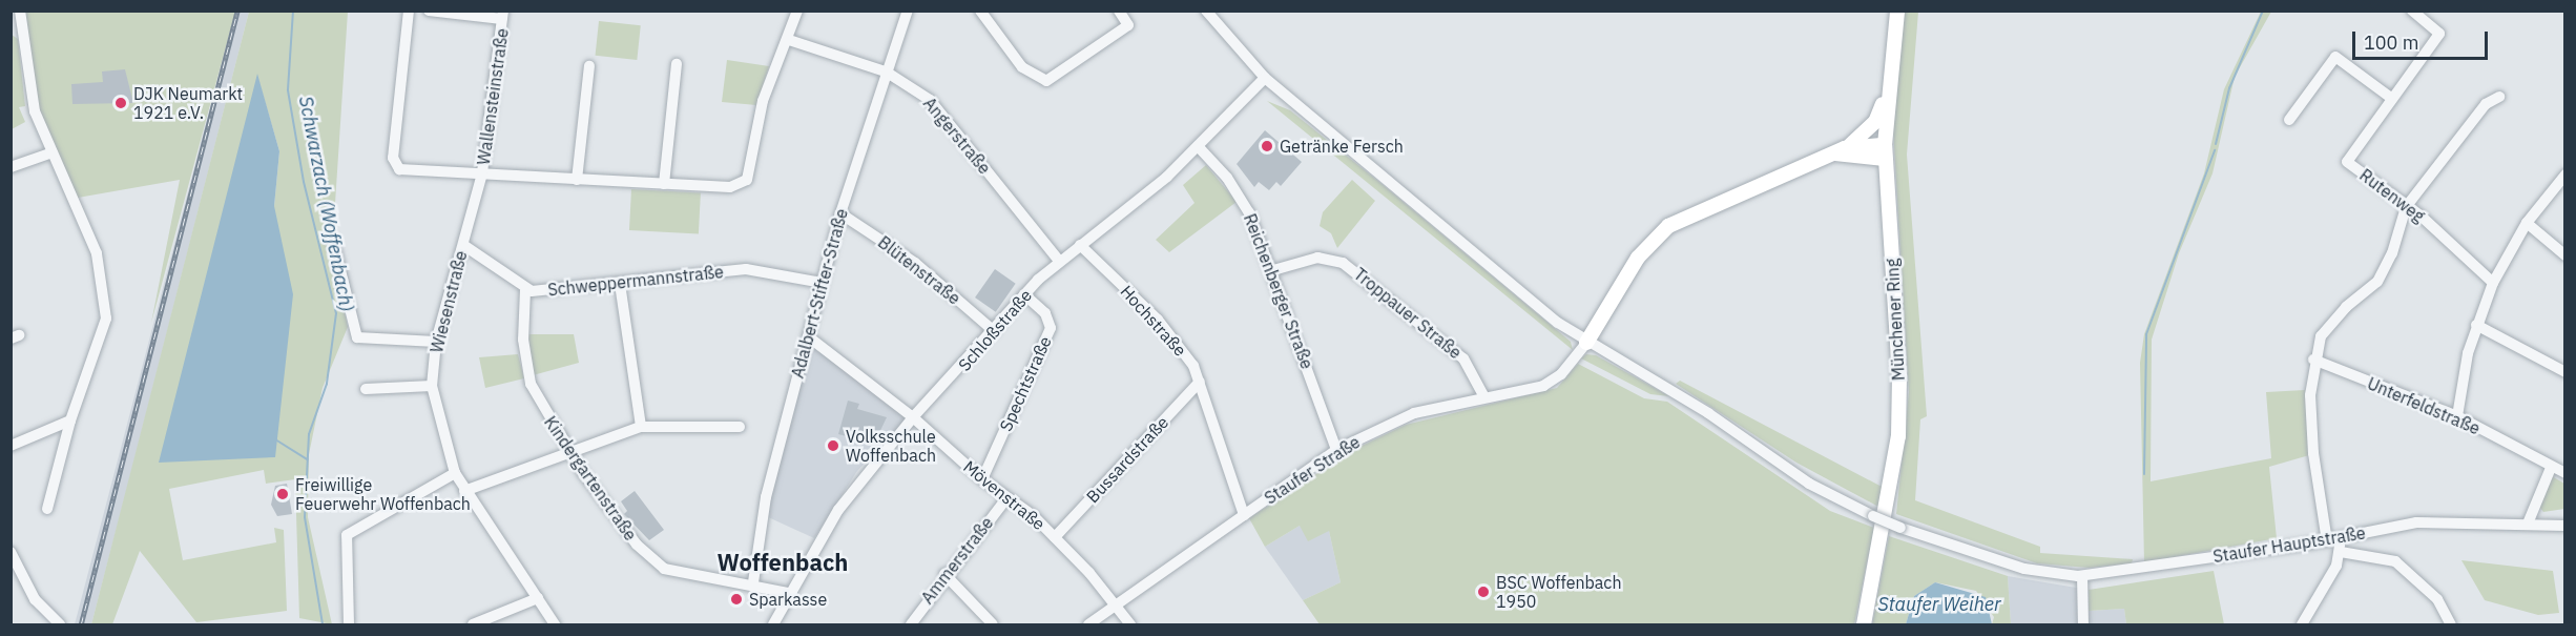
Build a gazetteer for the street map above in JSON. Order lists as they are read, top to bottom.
{
  "streets": {
    "main road": ["Münchener Ring"],
    "street": [
      "Wallensteinstraße",
      "Angerstraße",
      "Rutenweg",
      "Blütenstraße",
      "Schweppermannstraße",
      "Reichenberger Straße",
      "Adalbert-Stifter-Straße",
      "Wiesenstraße",
      "Troppauer Straße",
      "Hochstraße",
      "Schloßstraße",
      "Spechtstraße",
      "Unterfeldstraße",
      "Bussardstraße",
      "Staufer Straße",
      "Kindergartenstraße",
      "Mövenstraße",
      "Staufer Hauptstraße",
      "Ammerstraße"
    ]
  },
  "crossings": [
    ["Wallensteinstraße", "Wiesenstraße"],
    ["Angerstraße", "Adalbert-Stifter-Straße"],
    ["Angerstraße", "Schloßstraße"],
    ["Blütenstraße", "Adalbert-Stifter-Straße"],
    ["Blütenstraße", "Schloßstraße"],
    ["Schweppermannstraße", "Adalbert-Stifter-Straße"],
    ["Schweppermannstraße", "Wiesenstraße"],
    ["Schweppermannstraße", "Kindergartenstraße"],
    ["Reichenberger Straße", "Troppauer Straße"],
    ["Reichenberger Straße", "Schloßstraße"],
    ["Reichenberger Straße", "Staufer Straße"],
    ["Adalbert-Stifter-Straße", "Kindergartenstraße"],
    ["Adalbert-Stifter-Straße", "Mövenstraße"],
    ["Troppauer Straße", "Staufer Straße"],
    ["Hochstraße", "Schloßstraße"],
    ["Hochstraße", "Bussardstraße"],
    ["Hochstraße", "Staufer Straße"],
    ["Schloßstraße", "Spechtstraße"],
    ["Schloßstraße", "Kindergartenstraße"],
    ["Schloßstraße", "Mövenstraße"],
    ["Schloßstraße", "Staufer Hauptstraße"],
    ["Spechtstraße", "Mövenstraße"],
    ["Bussardstraße", "Mövenstraße"],
    ["Staufer Straße", "Mövenstraße"],
    ["Staufer Straße", "Staufer Hauptstraße"],
    ["Mövenstraße", "Ammerstraße"]
  ],
  "districts": ["Woffenbach"],
  "water": ["Schwarzach (Woffenbach)", "Staufer Weiher"],
  "places": [
    "DJK Neumarkt 1921 e.V.",
    "Getränke Fersch",
    "Volksschule Woffenbach",
    "Freiwillige Feuerwehr Woffenbach",
    "BSC Woffenbach 1950",
    "Sparkasse"
  ],
  "scale_bar": "100 m"
}
